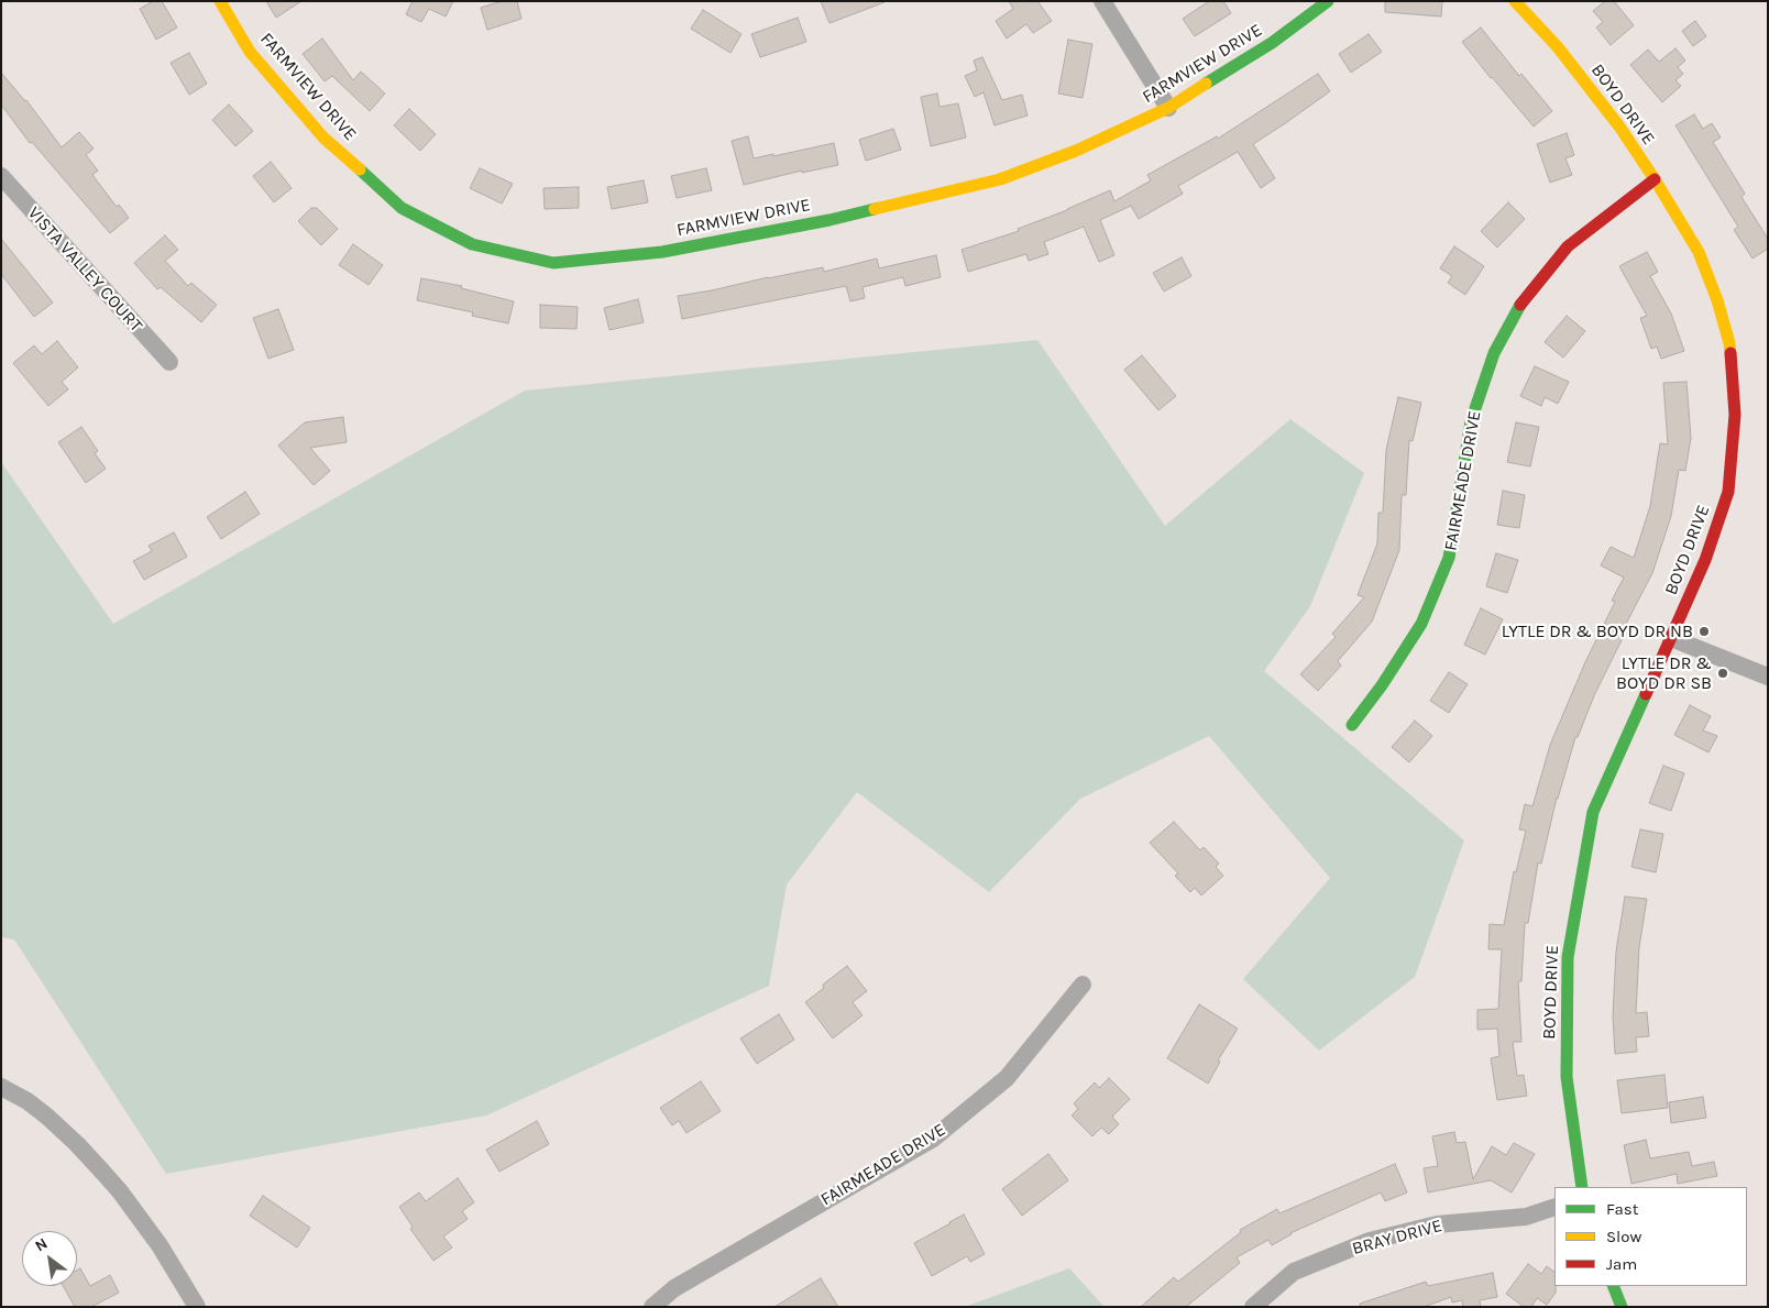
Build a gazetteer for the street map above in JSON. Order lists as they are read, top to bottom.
{
  "streets": {
    "street": [
      "FARMVIEW DRIVE",
      "BOYD DRIVE",
      "VISTA VALLEY COURT",
      "FAIRMEADE DRIVE",
      "BRAY DRIVE"
    ]
  },
  "crossings": [
    ["BOYD DRIVE", "FAIRMEADE DRIVE"]
  ],
  "places": ["LYTLE DR & BOYD DR NB", "LYTLE DR & BOYD DR SB"],
  "legend": ["Fast", "Slow", "Jam"],
  "north": "top left"
}
